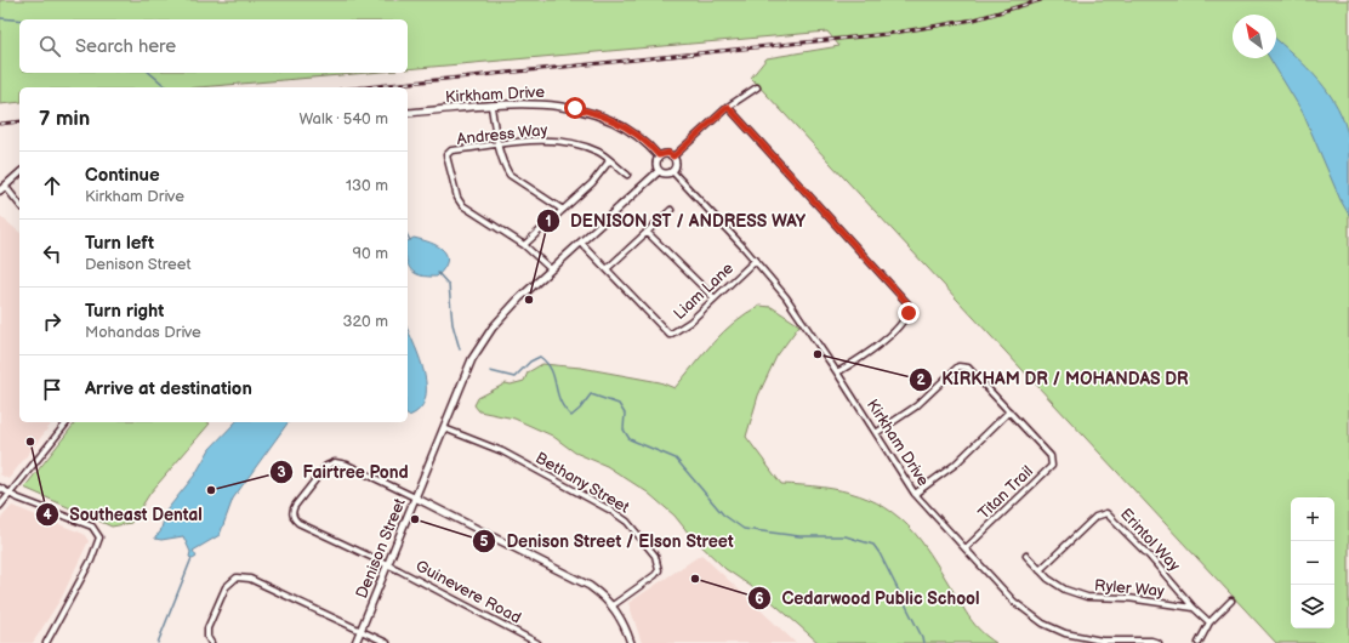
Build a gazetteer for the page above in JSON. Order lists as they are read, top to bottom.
{
  "streets": {
    "street": [
      "Kirkham Drive",
      "Andress Way",
      "Liam Lane",
      "Bethany Street",
      "Titan Trail",
      "Erintol Way",
      "Denison Street",
      "Ryler Way",
      "Guinevere Road"
    ]
  },
  "crossings": [
    ["Kirkham Drive", "Liam Lane"],
    ["Kirkham Drive", "Titan Trail"],
    ["Kirkham Drive", "Denison Street"],
    ["Andress Way", "Denison Street"],
    ["Bethany Street", "Denison Street"],
    ["Erintol Way", "Ryler Way"],
    ["Denison Street", "Guinevere Road"]
  ],
  "places": [
    "DENISON ST / ANDRESS WAY",
    "KIRKHAM DR / MOHANDAS DR",
    "Southeast Dental",
    "Fairtree Pond",
    "Denison Street / Elson Street",
    "Cedarwood Public School"
  ],
  "north": "top left",
  "page": {
    "search": "Search here",
    "heading": ["7 min", "Walk · 540 m"],
    "list": [
      ["Continue", "Kirkham Drive", "130 m"],
      ["Turn left", "Denison Street", "90 m"],
      ["Turn right", "Mohandas Drive", "320 m"],
      "Arrive at destination"
    ],
    "map_buttons": ["+", "−"]
  }
}
